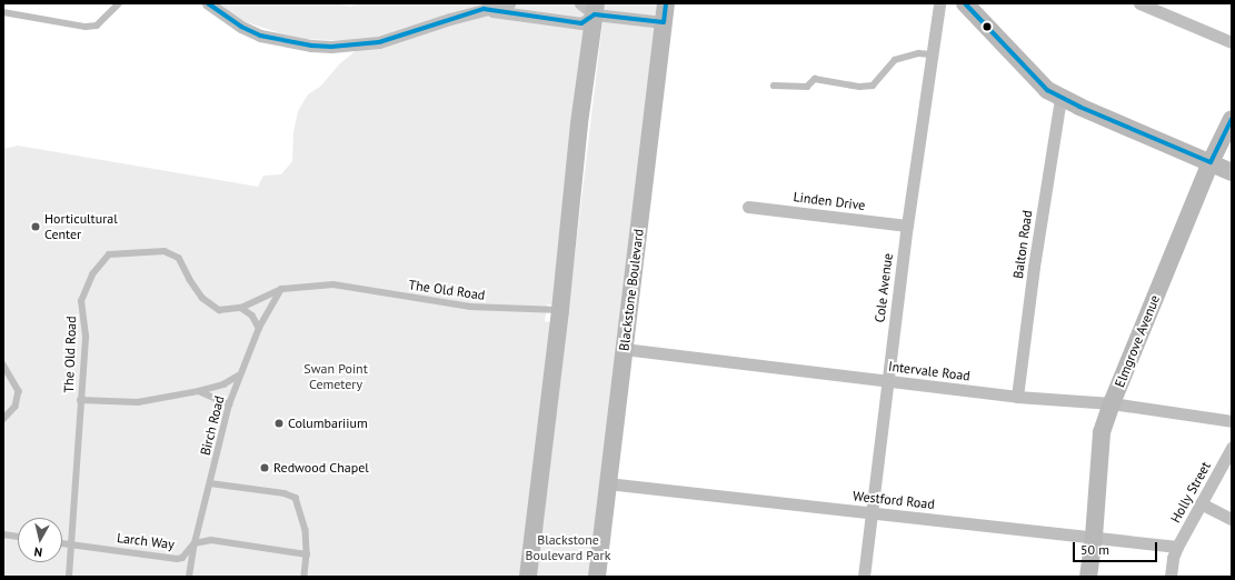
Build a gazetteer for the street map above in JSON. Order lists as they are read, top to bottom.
{
  "streets": {
    "main road": ["Blackstone Boulevard", "Elmgrove Avenue"],
    "street": [
      "Linden Drive",
      "Balton Road",
      "Cole Avenue",
      "Intervale Road",
      "Holly Street",
      "Westford Road"
    ],
    "lane": ["The Old Road", "Birch Road", "Larch Way"]
  },
  "crossings": [
    ["Linden Drive", "Cole Avenue"],
    ["Balton Road", "Intervale Road"],
    ["Cole Avenue", "Intervale Road"],
    ["Cole Avenue", "Westford Road"],
    ["The Old Road", "Birch Road"],
    ["The Old Road", "Larch Way"],
    ["Blackstone Boulevard", "Intervale Road"],
    ["Blackstone Boulevard", "Westford Road"],
    ["Elmgrove Avenue", "Intervale Road"],
    ["Elmgrove Avenue", "Westford Road"],
    ["Birch Road", "Larch Way"],
    ["Holly Street", "Westford Road"]
  ],
  "parks": ["Swan Point Cemetery", "Blackstone Boulevard Park"],
  "places": ["Horticultural Center", "Columbariium", "Redwood Chapel"],
  "scale_bar": "50 m",
  "north": "bottom"
}
